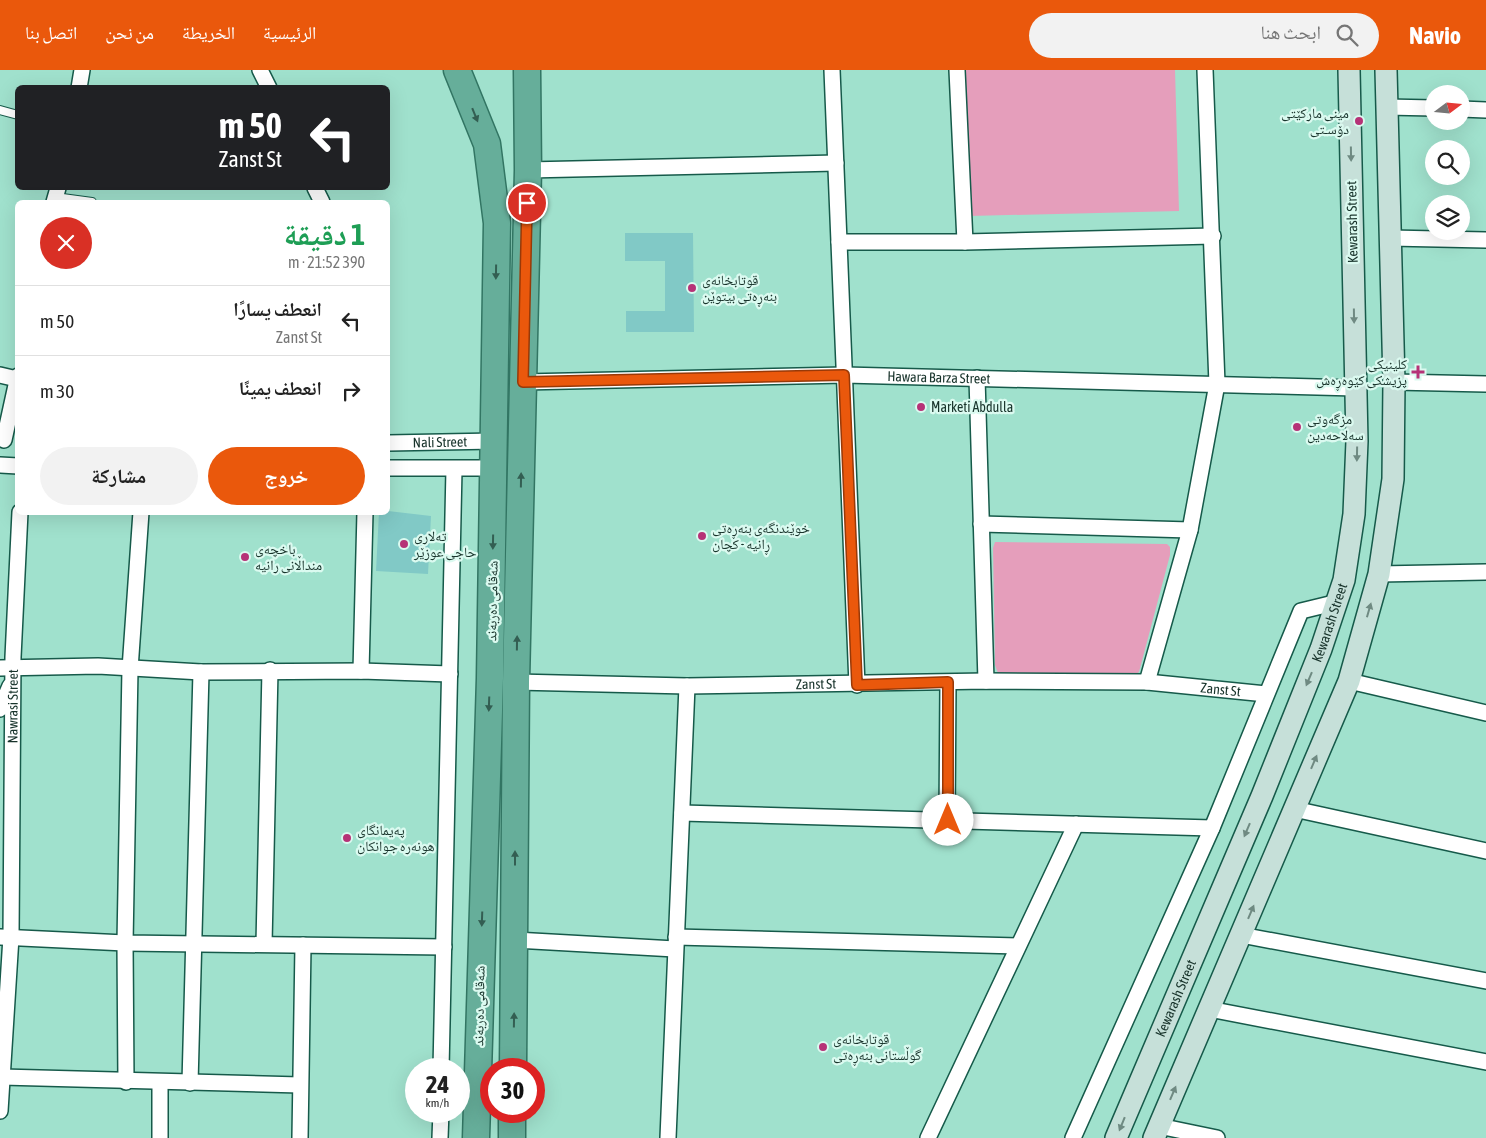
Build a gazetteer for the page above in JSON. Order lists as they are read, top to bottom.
{
  "streets": {
    "highway": ["شەقامی دەربەند"],
    "main road": ["Kewarash Street"],
    "street": [
      "Hawara Barza Street",
      "Nali Street",
      "Zanst St",
      "Nawrasi Street"
    ]
  },
  "crossings": [
    ["Kewarash Street", "Hawara Barza Street"],
    ["Hawara Barza Street", "شەقامی دەربەند"],
    ["Nali Street", "شەقامی دەربەند"],
    ["شەقامی دەربەند", "Zanst St"]
  ],
  "places": {
    "other": [
      "مینی مارکێتی دۆسـتی",
      "قوتابخانەی بنەڕەتی بیتوێن",
      "Marketi Abdulla",
      "مزگەوتی سەلاحەدین",
      "خوێندنگەی بنەڕەتی ڕانیە - کچان",
      "تەلاری حاجی عوزێر",
      "باخچەی منداڵانی رانیە",
      "پەیمانگای هونەرە جوانکان",
      "قوتابخانه‌ی گوڵستانی بنه‌ڕه‌تی"
    ],
    "health": ["كلینیكی پزیشكی كێوەڕەش"]
  },
  "north": "right",
  "page": {
    "header": "Navio",
    "search": "ابحث هنا",
    "nav": [
      "الرئيسية",
      "الخريطة",
      "من نحن",
      "اتصل بنا"
    ],
    "turn": ["50 m", "Zanst St"],
    "heading": ["1 دقيقة", "390 m · 21:52"],
    "list": [
      {
        "name": "انعطف يسارًا",
        "note": "Zanst St",
        "value": "50 m"
      },
      {
        "name": "انعطف يمينًا",
        "value": "30 m"
      }
    ],
    "buttons": ["خروج", "مشاركة"],
    "speed": "24 km/h",
    "limit": "30"
  }
}
